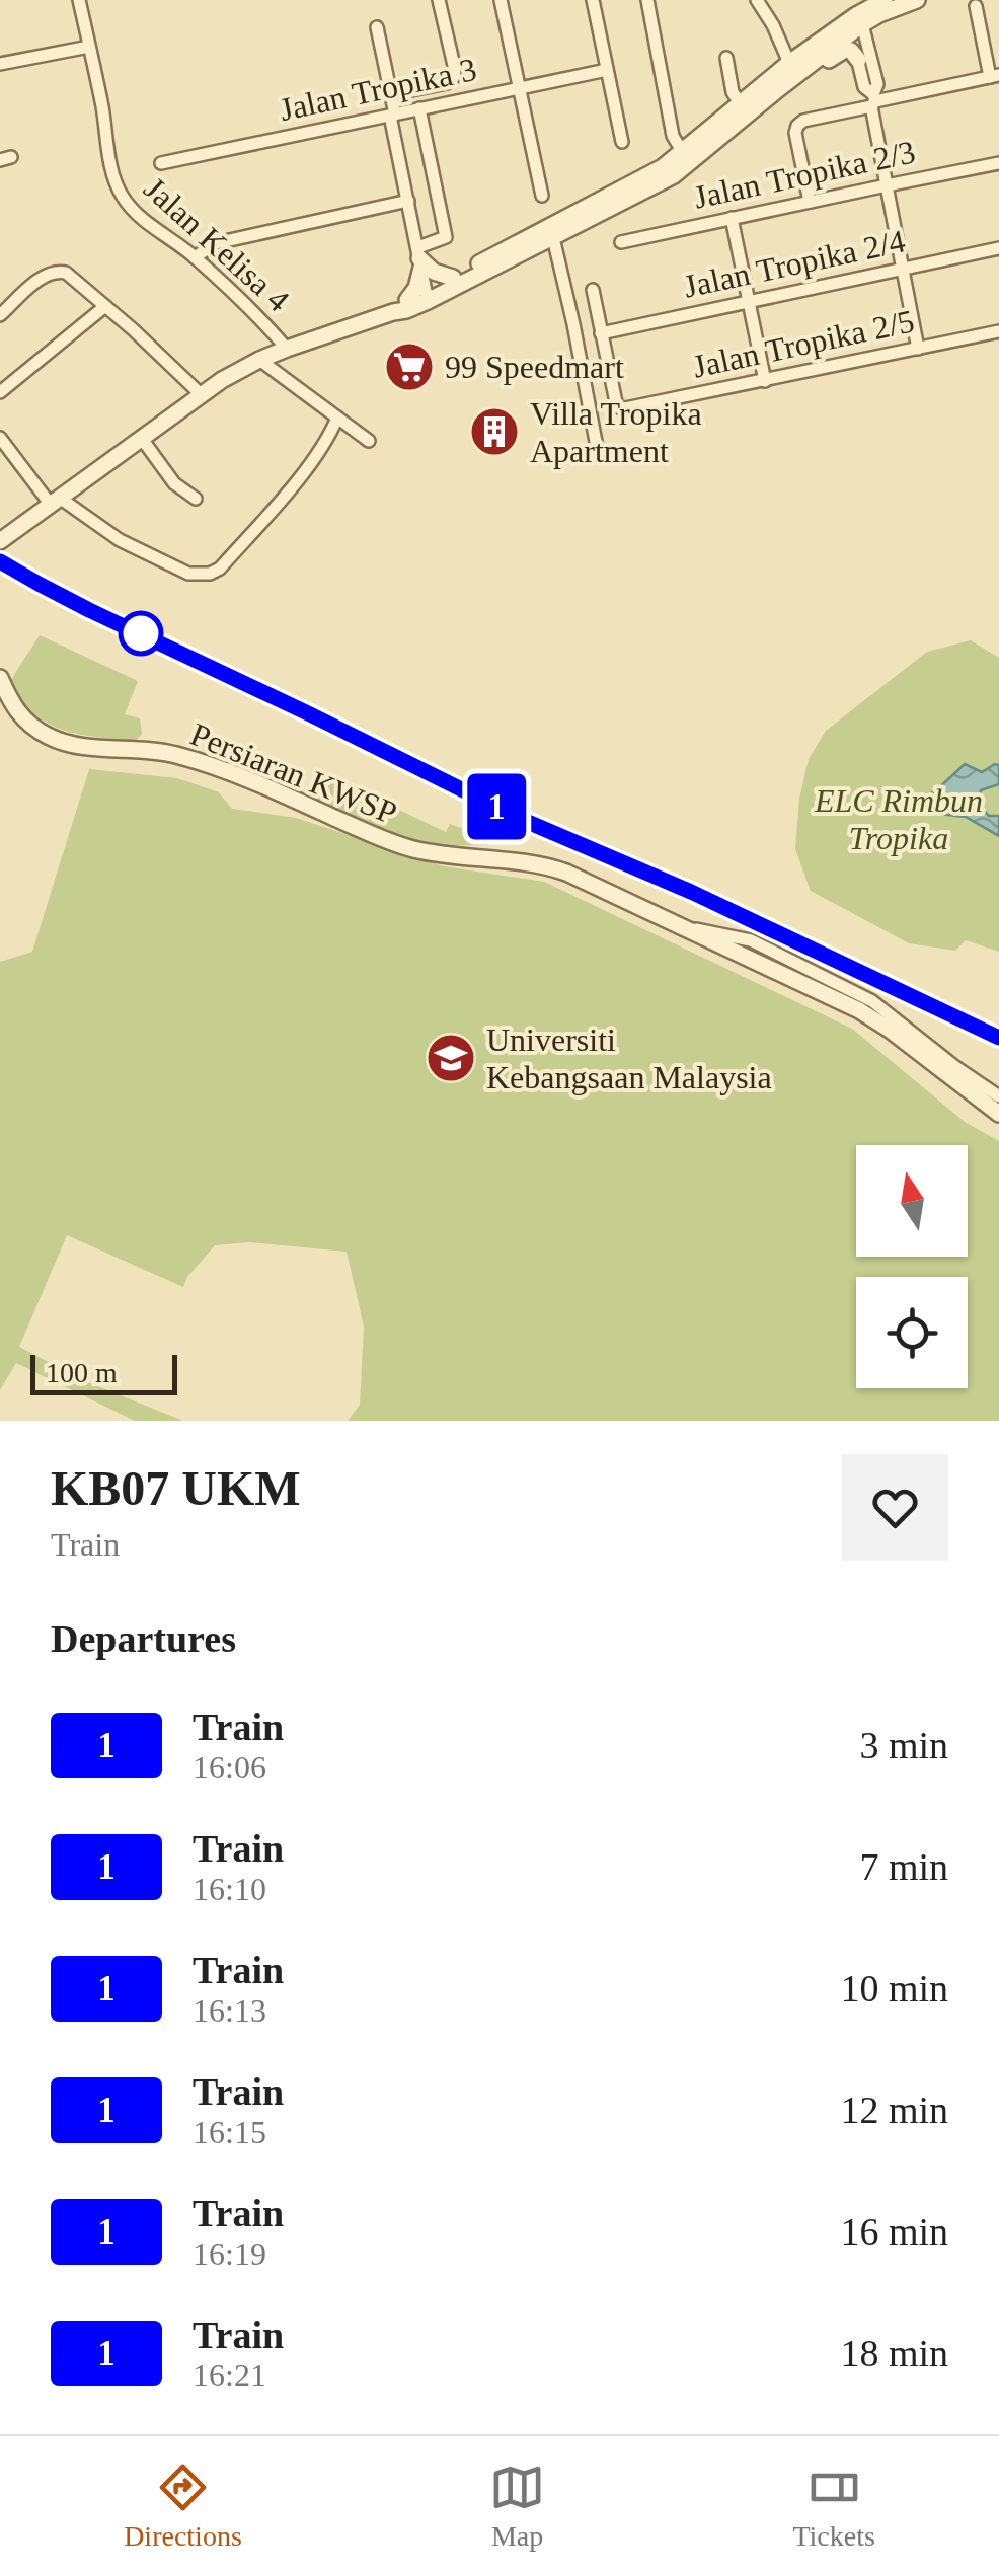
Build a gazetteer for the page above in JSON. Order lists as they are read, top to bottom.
{
  "streets": {
    "street": [
      "Jalan Tropika 3",
      "Jalan Tropika 2/3",
      "Jalan Kelisa 4",
      "Jalan Tropika 2/4",
      "Jalan Tropika 2/5",
      "Persiaran KWSP"
    ]
  },
  "crossings": [
    ["Jalan Tropika 2/4", "Jalan Tropika 2/5"]
  ],
  "parks": ["ELC Rimbun Tropika"],
  "places": {
    "supermarket": ["99 Speedmart"],
    "building": ["Villa Tropika Apartment"],
    "school or university": ["Universiti Kebangsaan Malaysia"]
  },
  "scale_bar": "100 m",
  "north": "top",
  "page": {
    "on_map": "1",
    "scale": "100 m",
    "heading": [
      ["KB07 UKM", "Train"],
      "Departures"
    ],
    "list": [
      {
        "mark": "1",
        "name": "Train",
        "note": "16:06",
        "value": "3 min"
      },
      {
        "mark": "1",
        "name": "Train",
        "note": "16:10",
        "value": "7 min"
      },
      {
        "mark": "1",
        "name": "Train",
        "note": "16:13",
        "value": "10 min"
      },
      {
        "mark": "1",
        "name": "Train",
        "note": "16:15",
        "value": "12 min"
      },
      {
        "mark": "1",
        "name": "Train",
        "note": "16:19",
        "value": "16 min"
      },
      {
        "mark": "1",
        "name": "Train",
        "note": "16:21",
        "value": "18 min"
      }
    ],
    "tabs": ["Directions", "Map", "Tickets"]
  }
}
